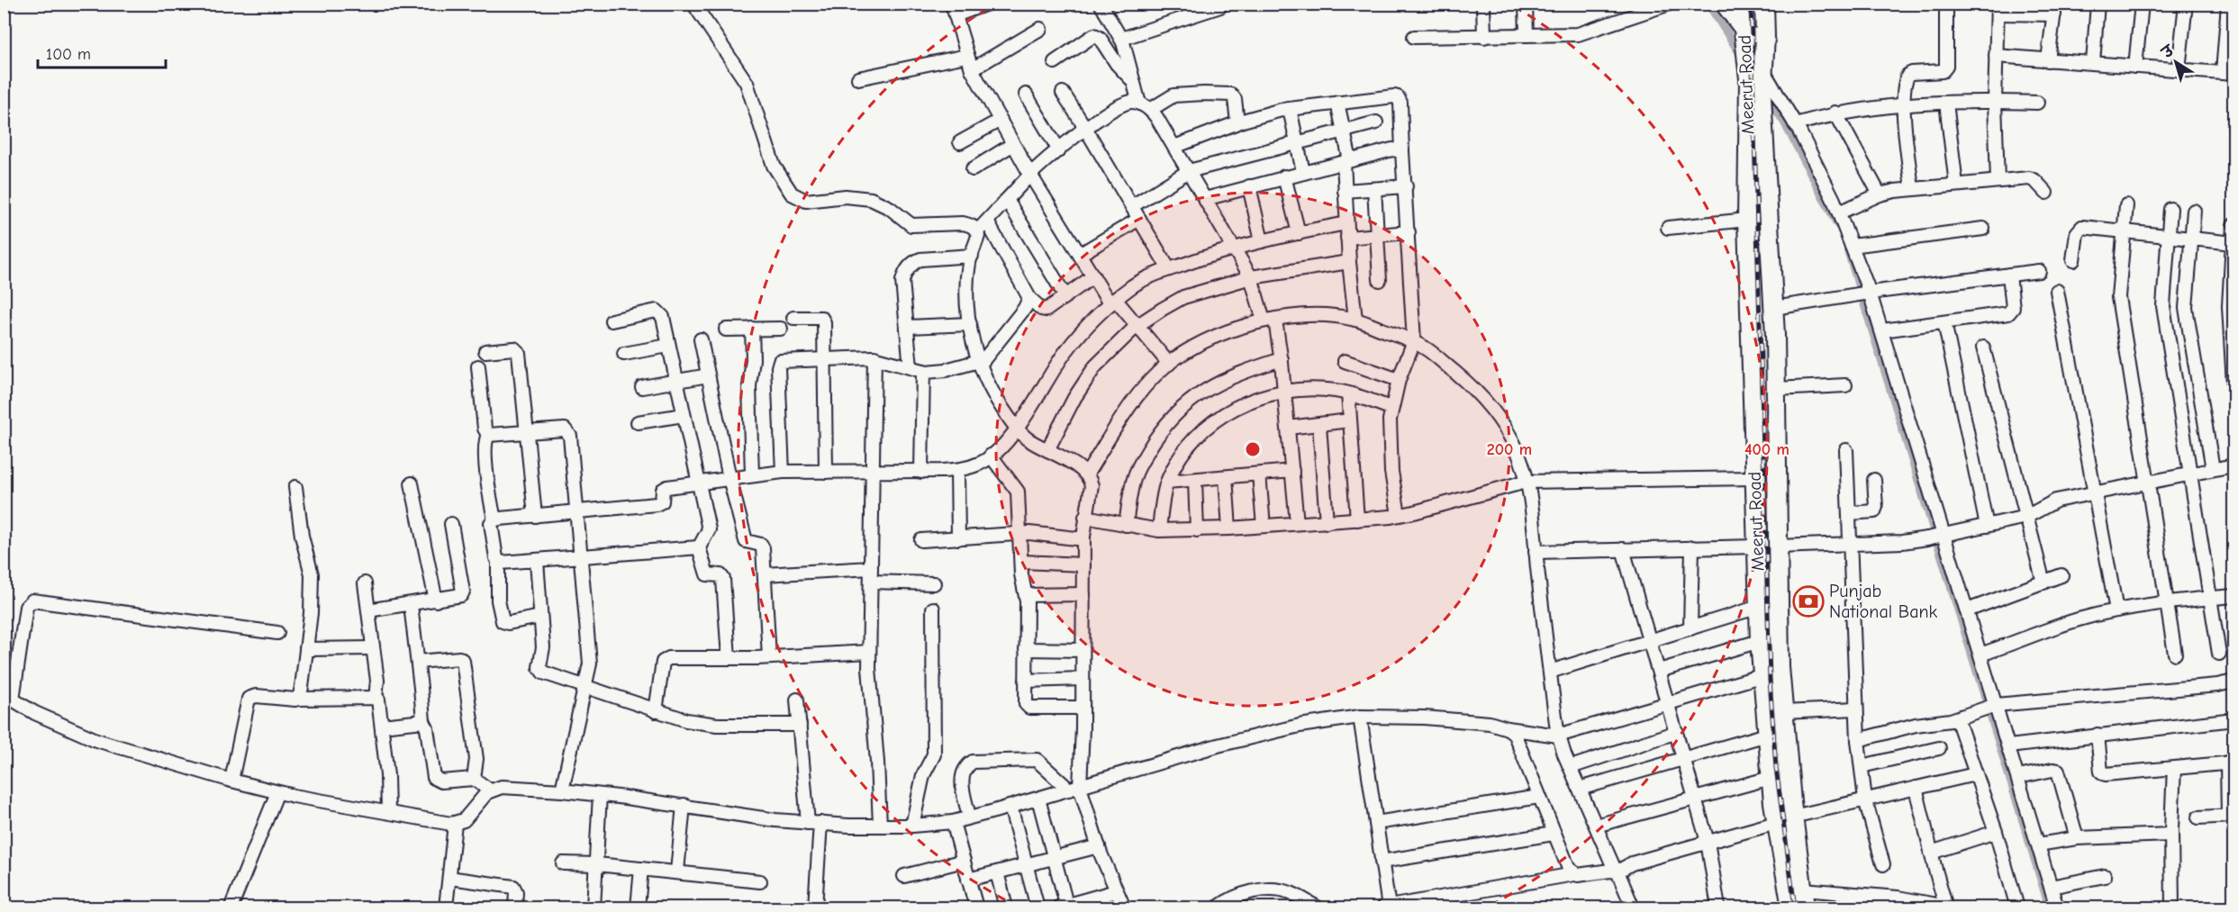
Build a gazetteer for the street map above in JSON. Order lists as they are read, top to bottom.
{
  "streets": {
    "highway": ["Meerut Road"]
  },
  "places": {
    "bank": ["Punjab National Bank"]
  },
  "scale_bar": "100 m",
  "north": "top left",
  "rings": ["200 m", "400 m"]
}
